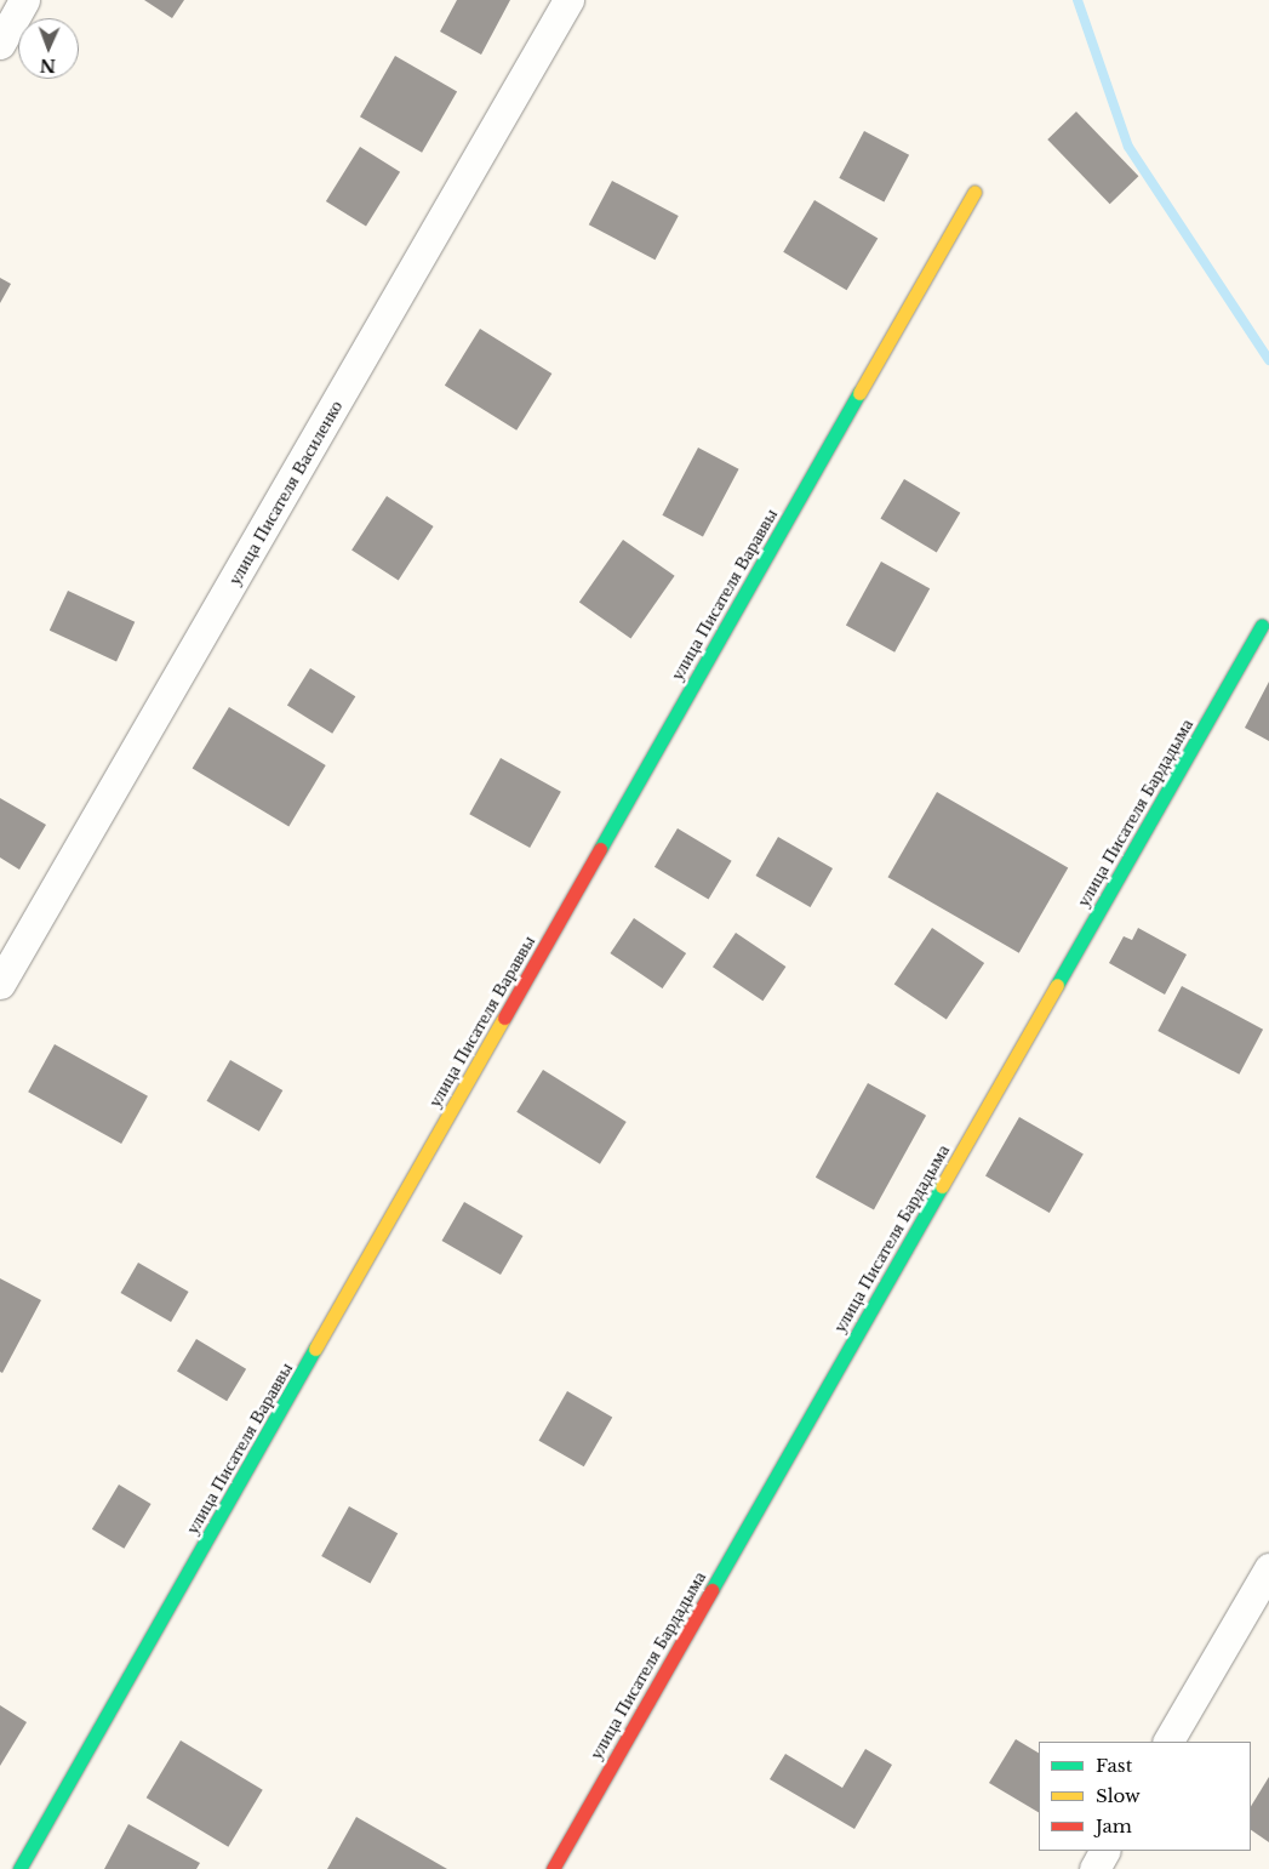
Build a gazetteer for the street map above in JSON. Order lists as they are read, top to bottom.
{
  "streets": {
    "street": ["улица Писателя Василенко", "улица Писателя Вараввы", "улица Писателя Бардадыма"]
  },
  "legend": ["Fast", "Slow", "Jam"],
  "north": "bottom"
}
